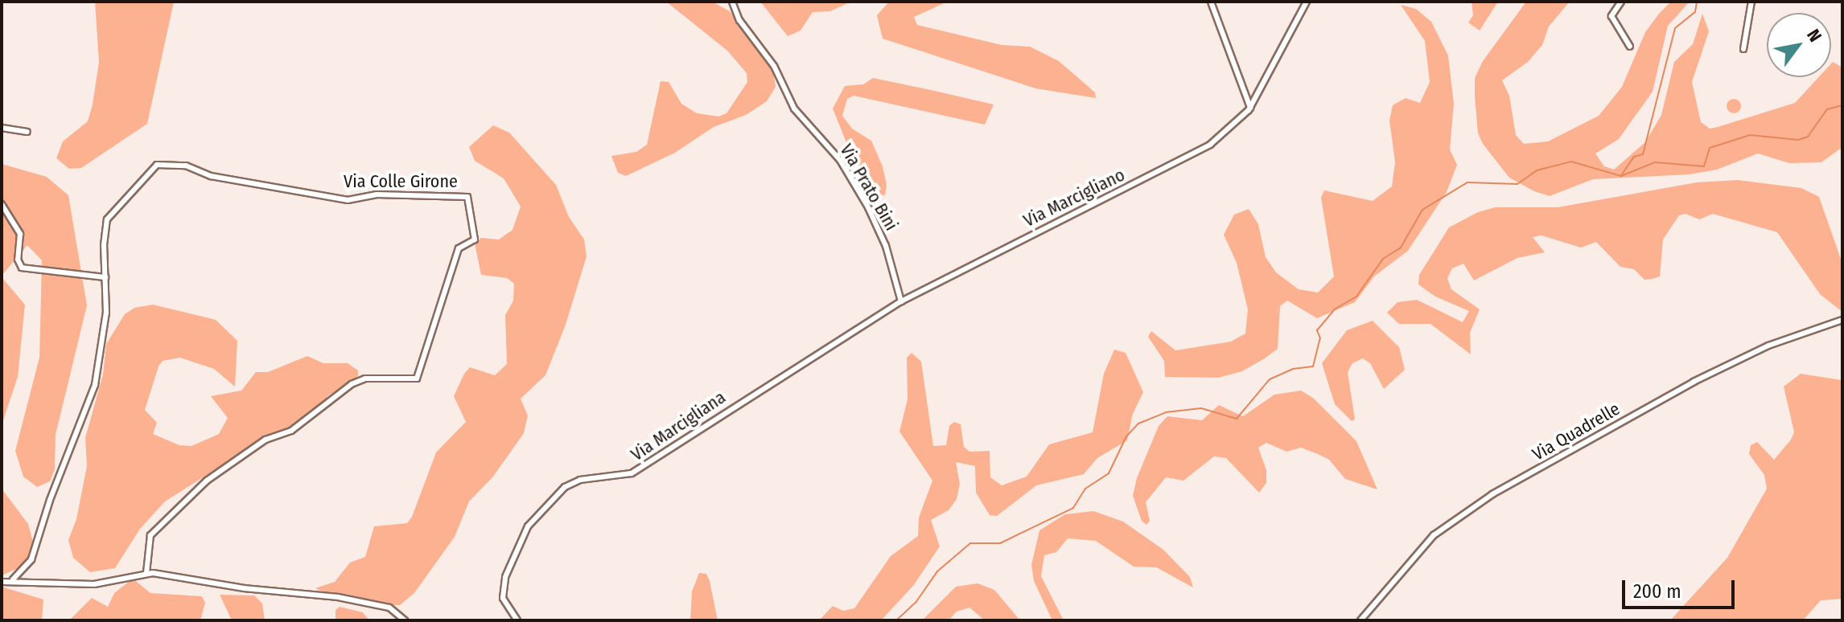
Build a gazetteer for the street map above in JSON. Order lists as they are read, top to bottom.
{
  "streets": {
    "street": [
      "Via Colle Girone",
      "Via Prato Bini",
      "Via Marcigliano",
      "Via Marcigliana",
      "Via Quadrelle"
    ]
  },
  "crossings": [
    ["Via Prato Bini", "Via Marcigliano"],
    ["Via Prato Bini", "Via Marcigliana"],
    ["Via Marcigliano", "Via Marcigliana"]
  ],
  "scale_bar": "200 m",
  "north": "top right"
}
